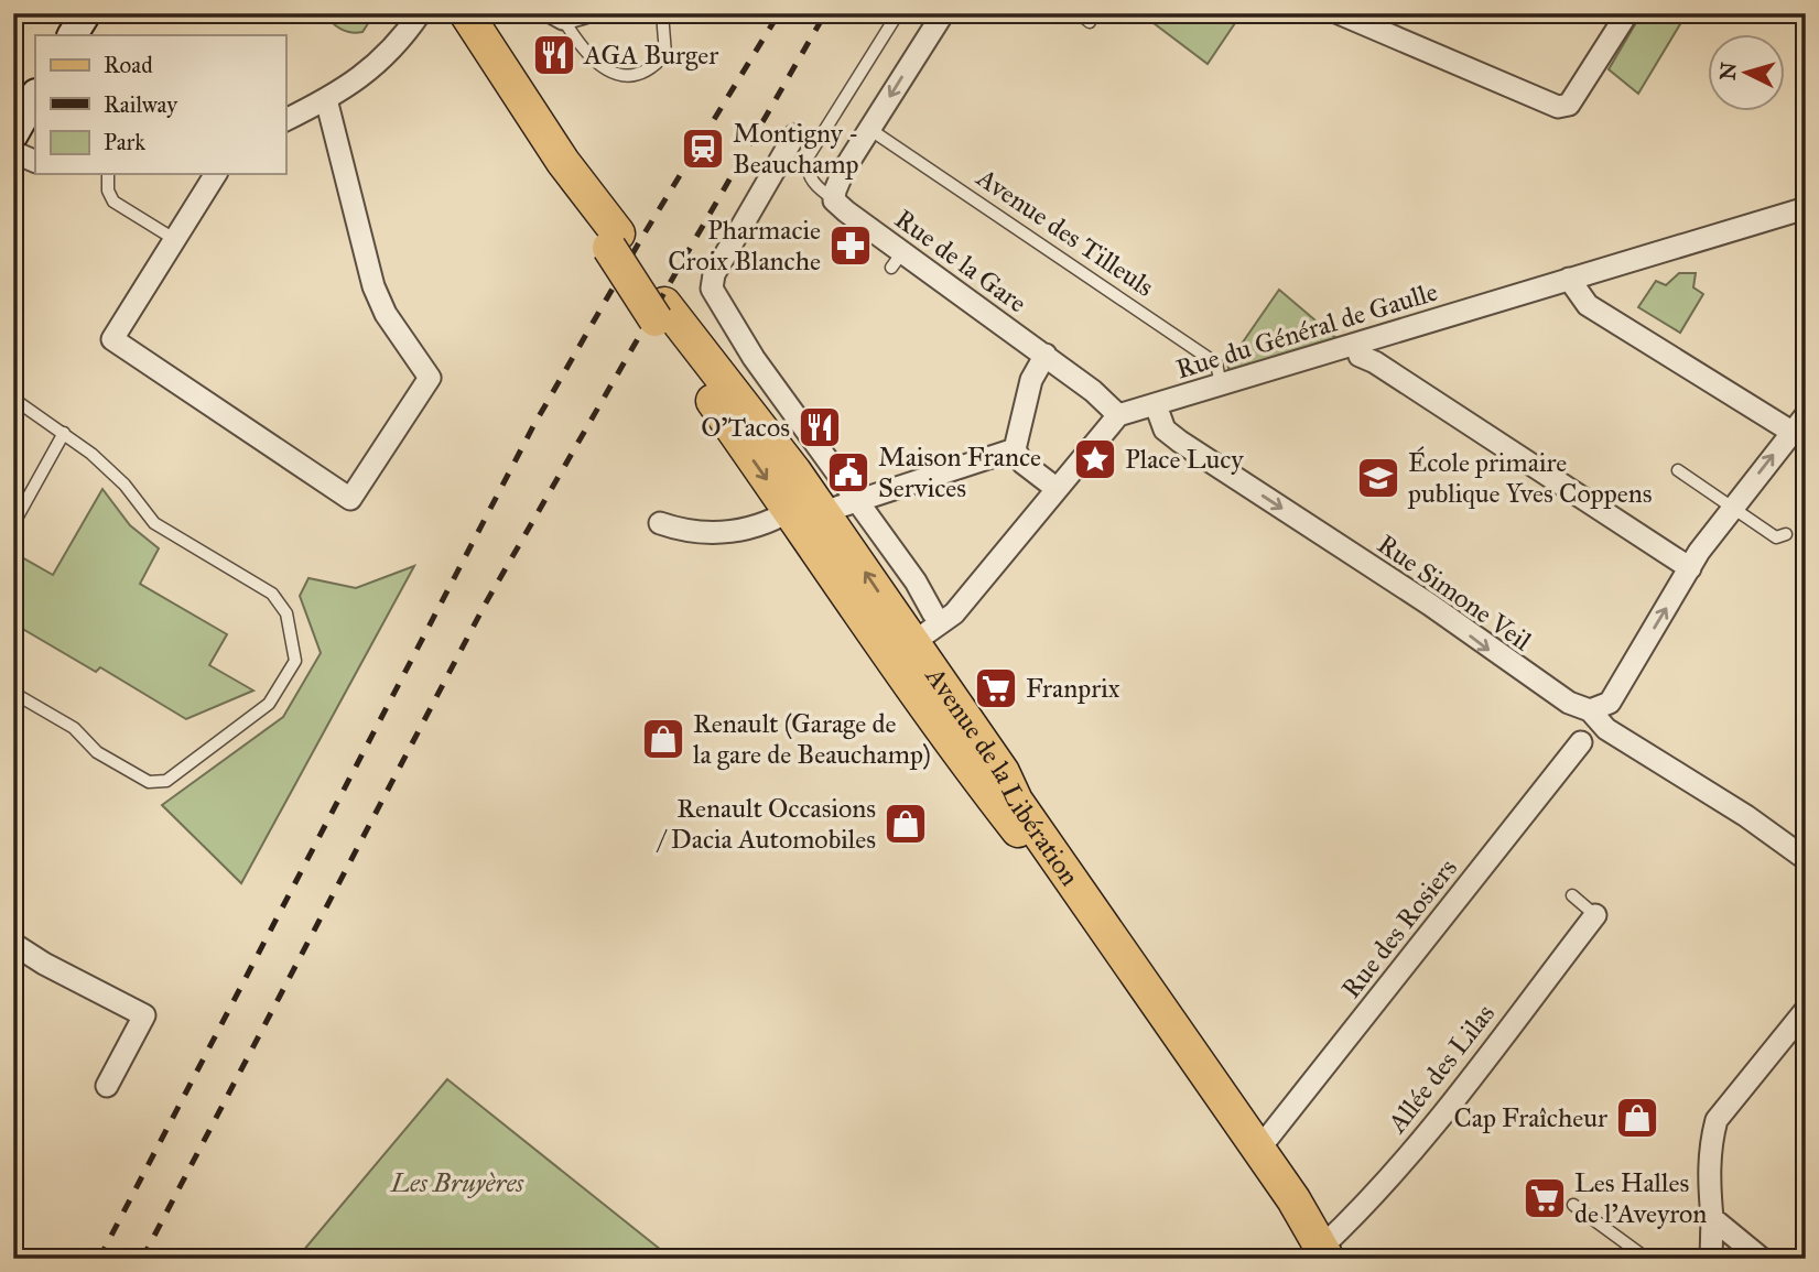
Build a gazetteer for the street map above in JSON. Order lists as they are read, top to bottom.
{
  "streets": {
    "main road": ["Avenue de la Libération"],
    "street": [
      "Rue de la Gare",
      "Rue du Général de Gaulle",
      "Rue Simone Veil",
      "Rue des Rosiers",
      "Allée des Lilas"
    ],
    "lane": ["Avenue des Tilleuls"]
  },
  "crossings": [
    ["Avenue des Tilleuls", "Rue du Général de Gaulle"],
    ["Rue de la Gare", "Rue du Général de Gaulle"],
    ["Rue du Général de Gaulle", "Rue Simone Veil"],
    ["Avenue de la Libération", "Rue des Rosiers"],
    ["Avenue de la Libération", "Allée des Lilas"]
  ],
  "parks": ["Les Bruyères"],
  "places": {
    "restaurant": ["AGA Burger", "O'Tacos"],
    "station": ["Montigny - Beauchamp"],
    "pharmacy": ["Pharmacie Croix Blanche"],
    "place": ["Place Lucy"],
    "public building": ["Maison France Services"],
    "school or university": ["École primaire publique Yves Coppens"],
    "supermarket": ["Franprix", "Les Halles de l'Aveyron"],
    "shop": ["Renault (Garage de la gare de Beauchamp)", "Renault Occasions / Dacia Automobiles", "Cap Fraîcheur"]
  },
  "legend": ["Road", "Railway", "Park"],
  "north": "left"
}
